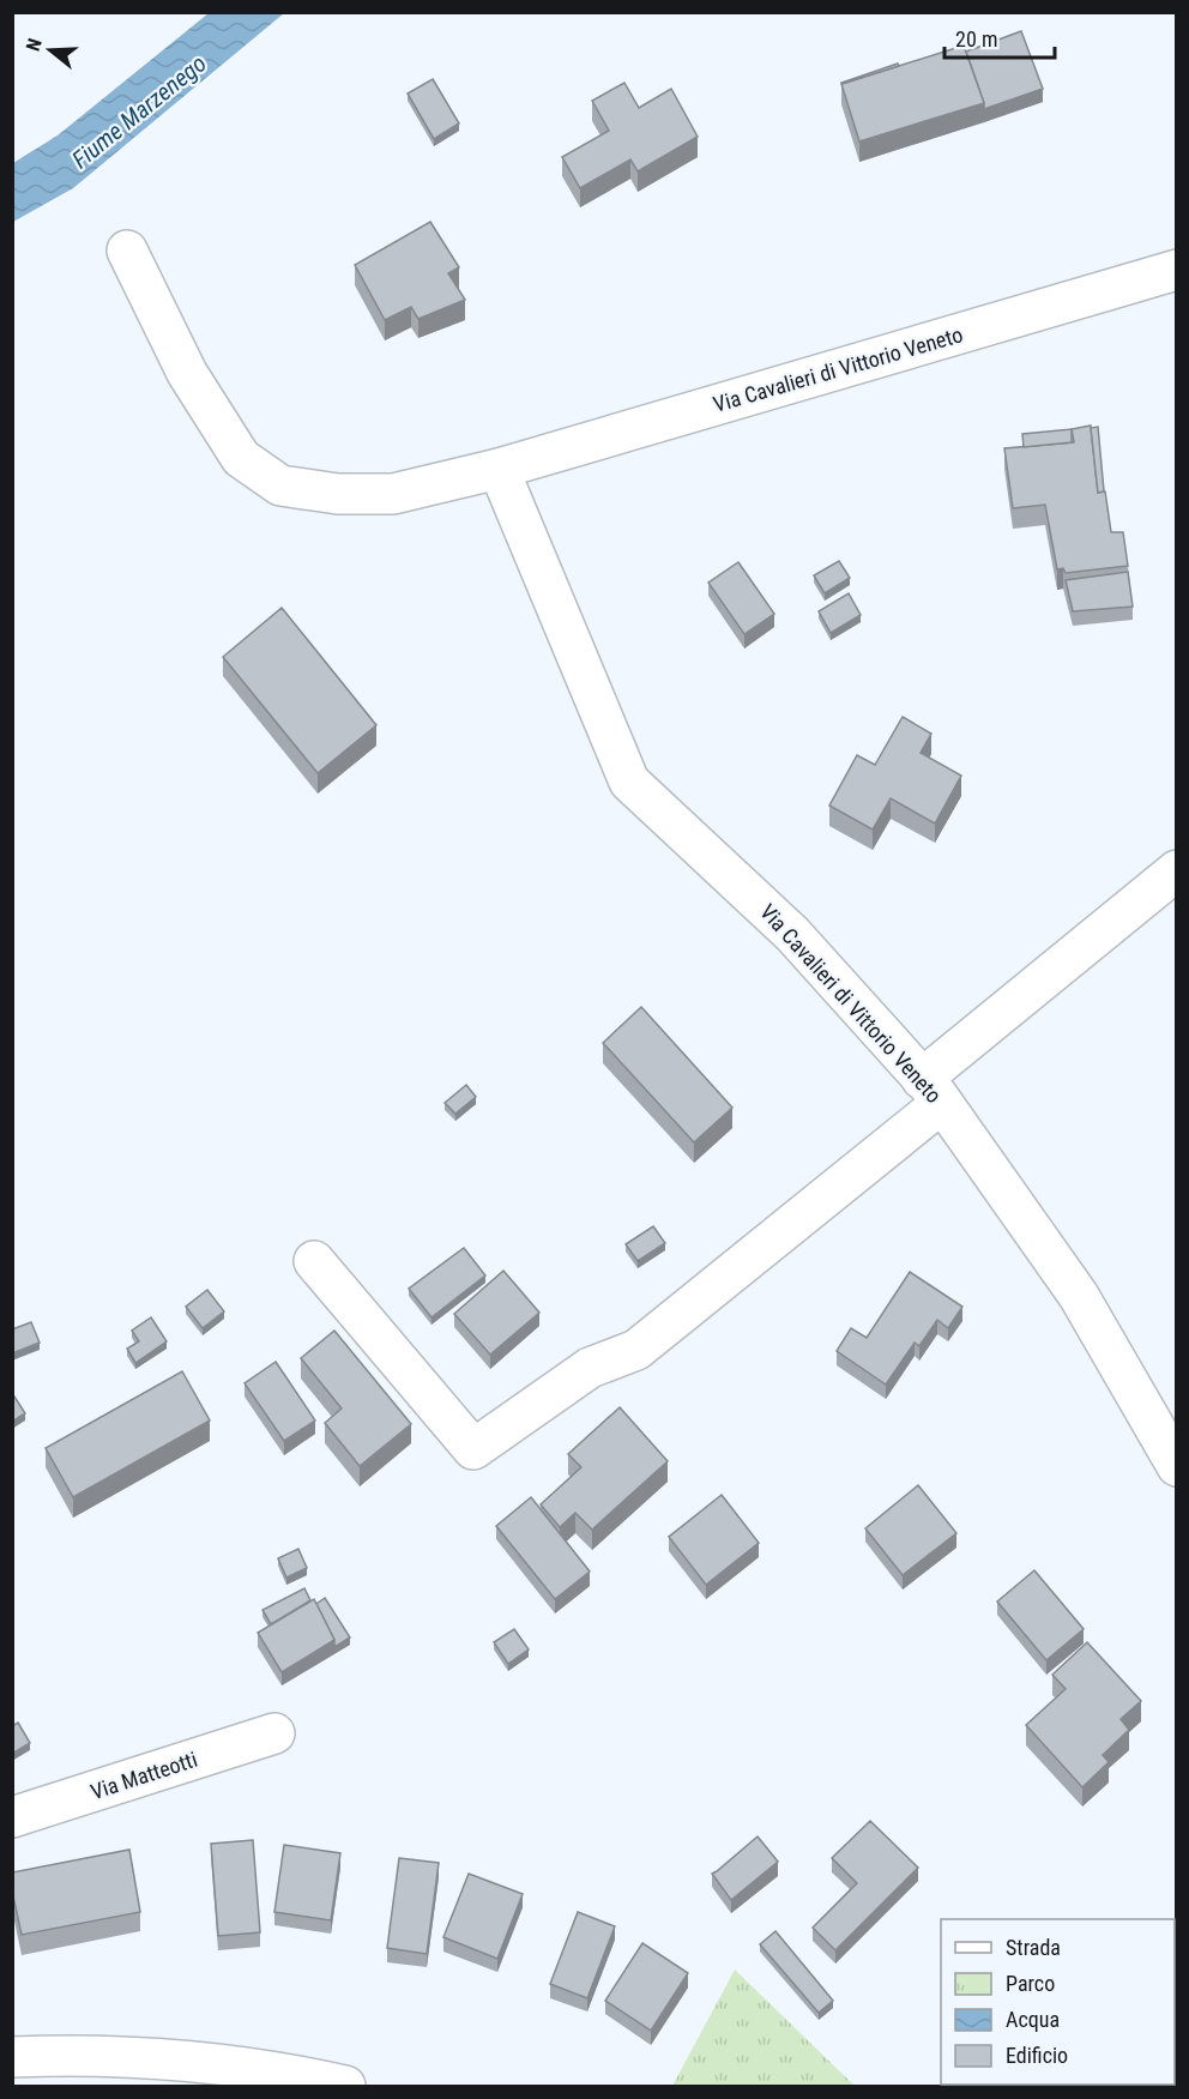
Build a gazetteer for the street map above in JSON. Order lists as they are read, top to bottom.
{
  "streets": {
    "street": ["Via Cavalieri di Vittorio Veneto", "Via Matteotti"]
  },
  "water": ["Fiume Marzenego"],
  "legend": [
    "Strada",
    "Parco",
    "Acqua",
    "Edificio"
  ],
  "scale_bar": "20 m",
  "north": "left"
}
